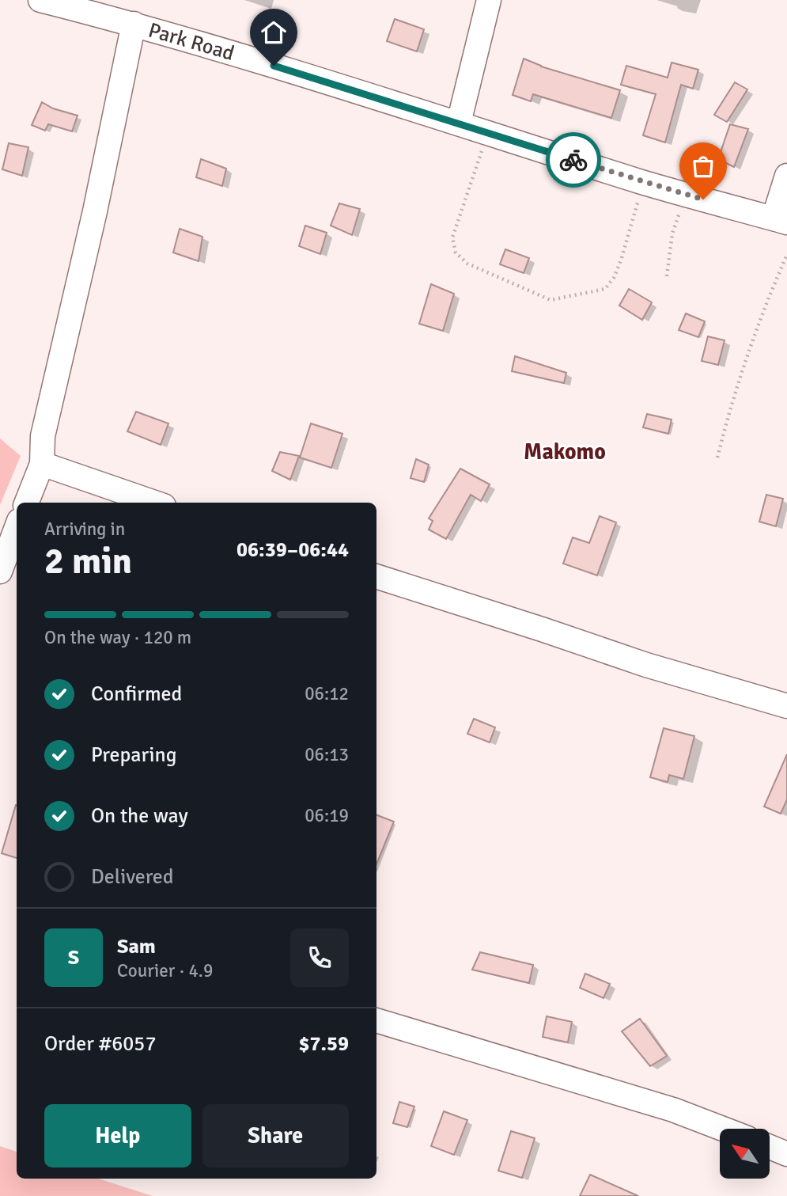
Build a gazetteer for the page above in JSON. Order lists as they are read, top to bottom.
{
  "streets": {
    "street": ["Park Road"]
  },
  "districts": ["Makomo"],
  "north": "top left",
  "page": {
    "heading": ["2 min", "Arriving in", "06:39–06:44"],
    "panel": [
      "Sam",
      "Courier · 4.9",
      "Order #6057",
      "$7.59"
    ],
    "bar": "On the way · 120 m",
    "list": [
      ["Confirmed", "06:12"],
      ["Preparing", "06:13"],
      ["On the way", "06:19"],
      "Delivered"
    ],
    "round": "S",
    "buttons": ["Help", "Share"]
  }
}
